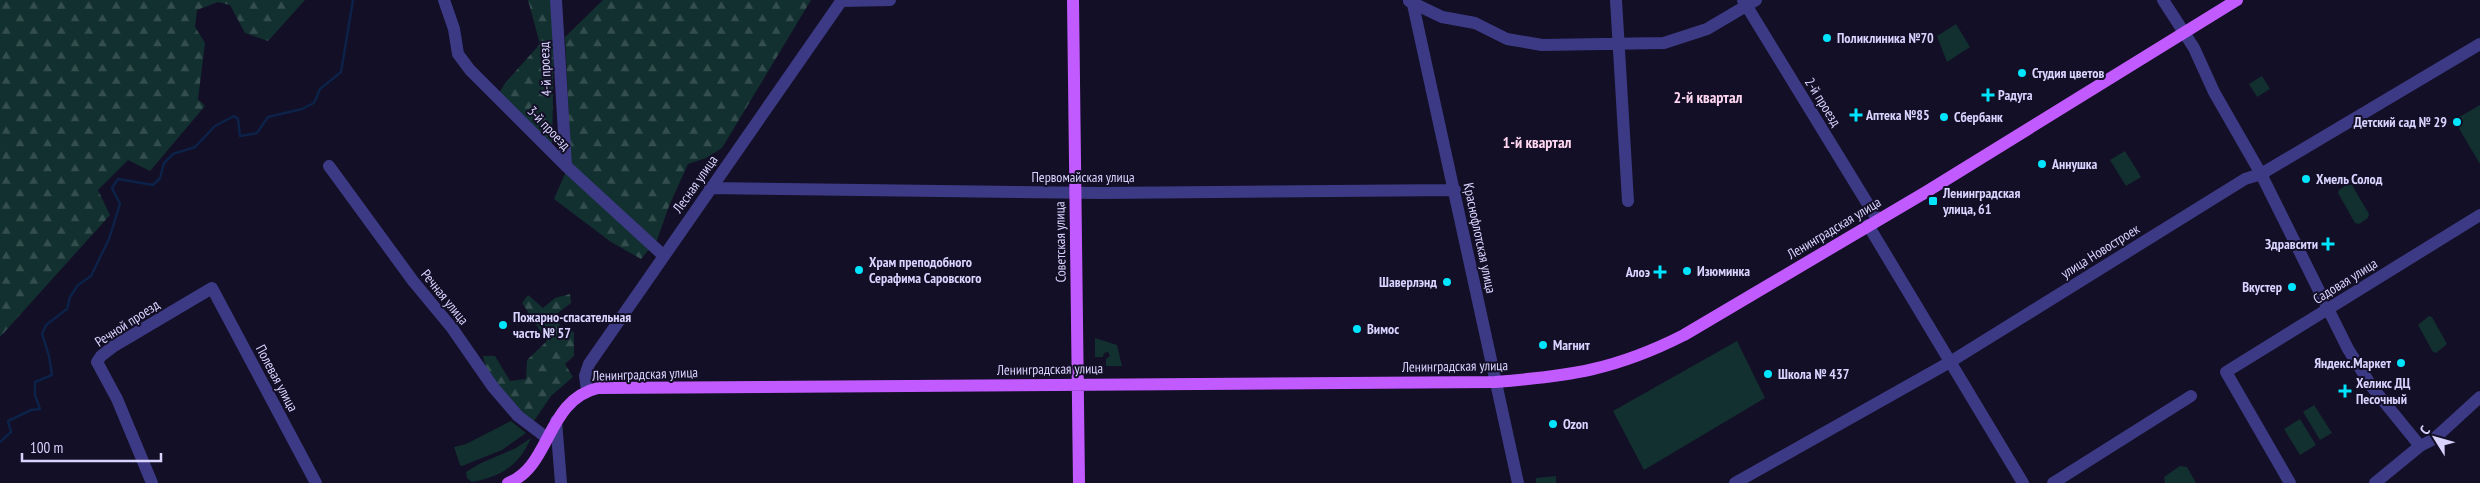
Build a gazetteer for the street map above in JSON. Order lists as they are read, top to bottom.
{
  "streets": {
    "main road": ["Ленинградская улица", "Советская улица"],
    "street": [
      "4-й проезд",
      "2-й проезд",
      "3-й проезд",
      "Первомайская улица",
      "Лесная улица",
      "Краснофлотская улица",
      "улица Новостроек",
      "Садовая улица",
      "Речная улица",
      "Речной проезд",
      "Полевая улица"
    ]
  },
  "crossings": [
    ["4-й проезд", "3-й проезд"],
    ["2-й проезд", "Ленинградская улица"],
    ["2-й проезд", "улица Новостроек"],
    ["3-й проезд", "Лесная улица"],
    ["Первомайская улица", "Лесная улица"],
    ["Первомайская улица", "Краснофлотская улица"],
    ["Первомайская улица", "Советская улица"],
    ["Лесная улица", "Ленинградская улица"],
    ["Ленинградская улица", "Краснофлотская улица"],
    ["Ленинградская улица", "Советская улица"],
    ["Речной проезд", "Полевая улица"]
  ],
  "districts": ["2-й квартал", "1-й квартал"],
  "places": {
    "other": [
      "Поликлиника №70",
      "Студия цветов",
      "Сбербанк",
      "Детский сад № 29",
      "Аннушка",
      "Хмель Солод",
      "Храм преподобного Серафима Саровского",
      "Изюминка",
      "Шаверлэнд",
      "Вкустер",
      "Пожарно-спасательная часть № 57",
      "Вимос",
      "Магнит",
      "Яндекс.Маркет",
      "Школа № 437",
      "Ozon"
    ],
    "health": [
      "Радуга",
      "Аптека №85",
      "Здравсити",
      "Алоэ",
      "Хеликс ДЦ Песочный"
    ],
    "transit": ["Ленинградская улица, 61"]
  },
  "scale_bar": "100 m",
  "north": "top left"
}
